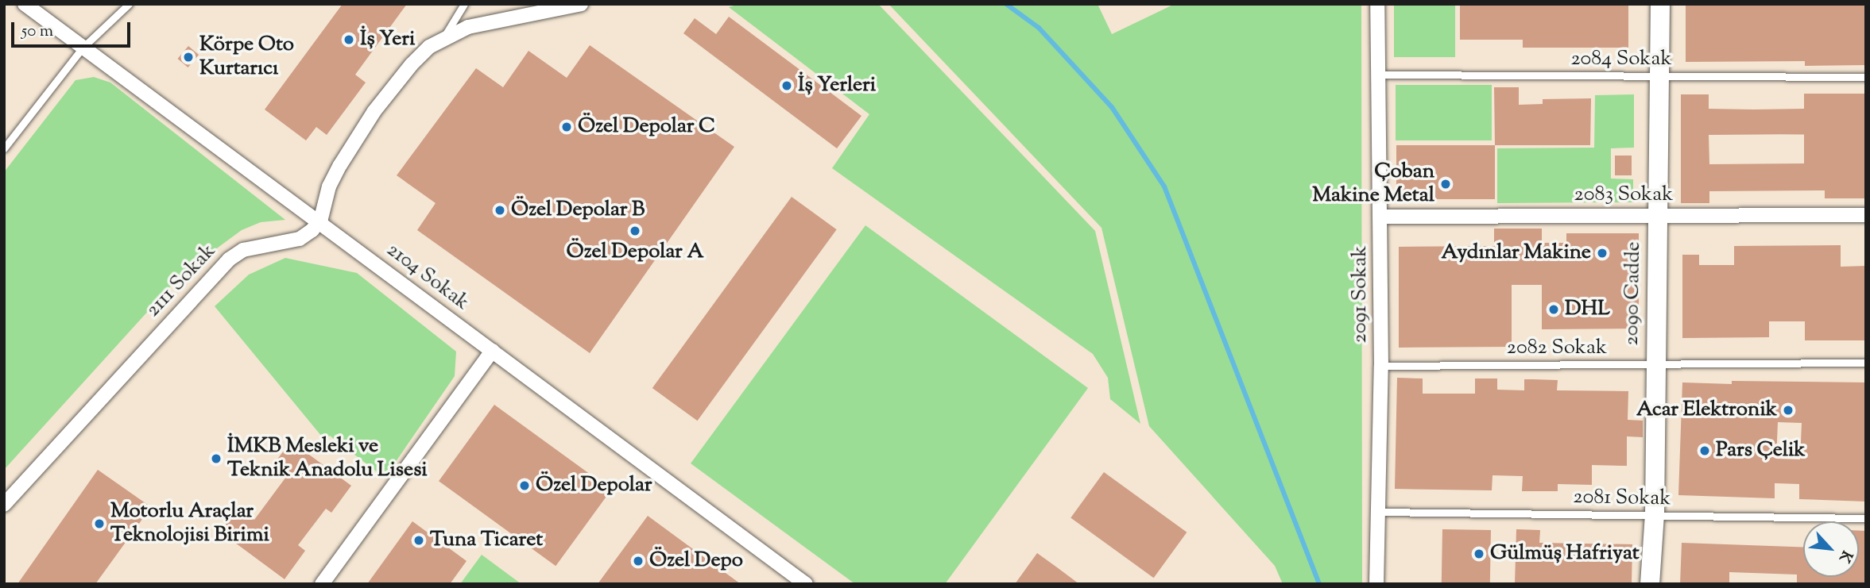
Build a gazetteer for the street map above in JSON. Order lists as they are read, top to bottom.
{
  "streets": {
    "street": [
      "2083 Sokak",
      "2104 Sokak",
      "2111 Sokak",
      "2090 Cadde",
      "2091 Sokak"
    ],
    "lane": ["2084 Sokak", "2082 Sokak", "2081 Sokak"]
  },
  "crossings": [
    ["2084 Sokak", "2090 Cadde"],
    ["2084 Sokak", "2091 Sokak"],
    ["2083 Sokak", "2090 Cadde"],
    ["2083 Sokak", "2091 Sokak"],
    ["2104 Sokak", "2111 Sokak"],
    ["2090 Cadde", "2082 Sokak"],
    ["2090 Cadde", "2081 Sokak"],
    ["2091 Sokak", "2082 Sokak"],
    ["2091 Sokak", "2081 Sokak"]
  ],
  "places": [
    "İş Yeri",
    "Körpe Oto Kurtarıcı",
    "İş Yerleri",
    "Özel Depolar C",
    "Çoban Makine Metal",
    "Özel Depolar B",
    "Özel Depolar A",
    "Aydınlar Makine",
    "DHL",
    "Acar Elektronik",
    "Pars Çelik",
    "İMKB Mesleki ve Teknik Anadolu Lisesi",
    "Özel Depolar",
    "Motorlu Araçlar Teknolojisi Birimi",
    "Tuna Ticaret",
    "Gülmüş Hafriyat",
    "Özel Depo"
  ],
  "scale_bar": "50 m",
  "north": "bottom right"
}
